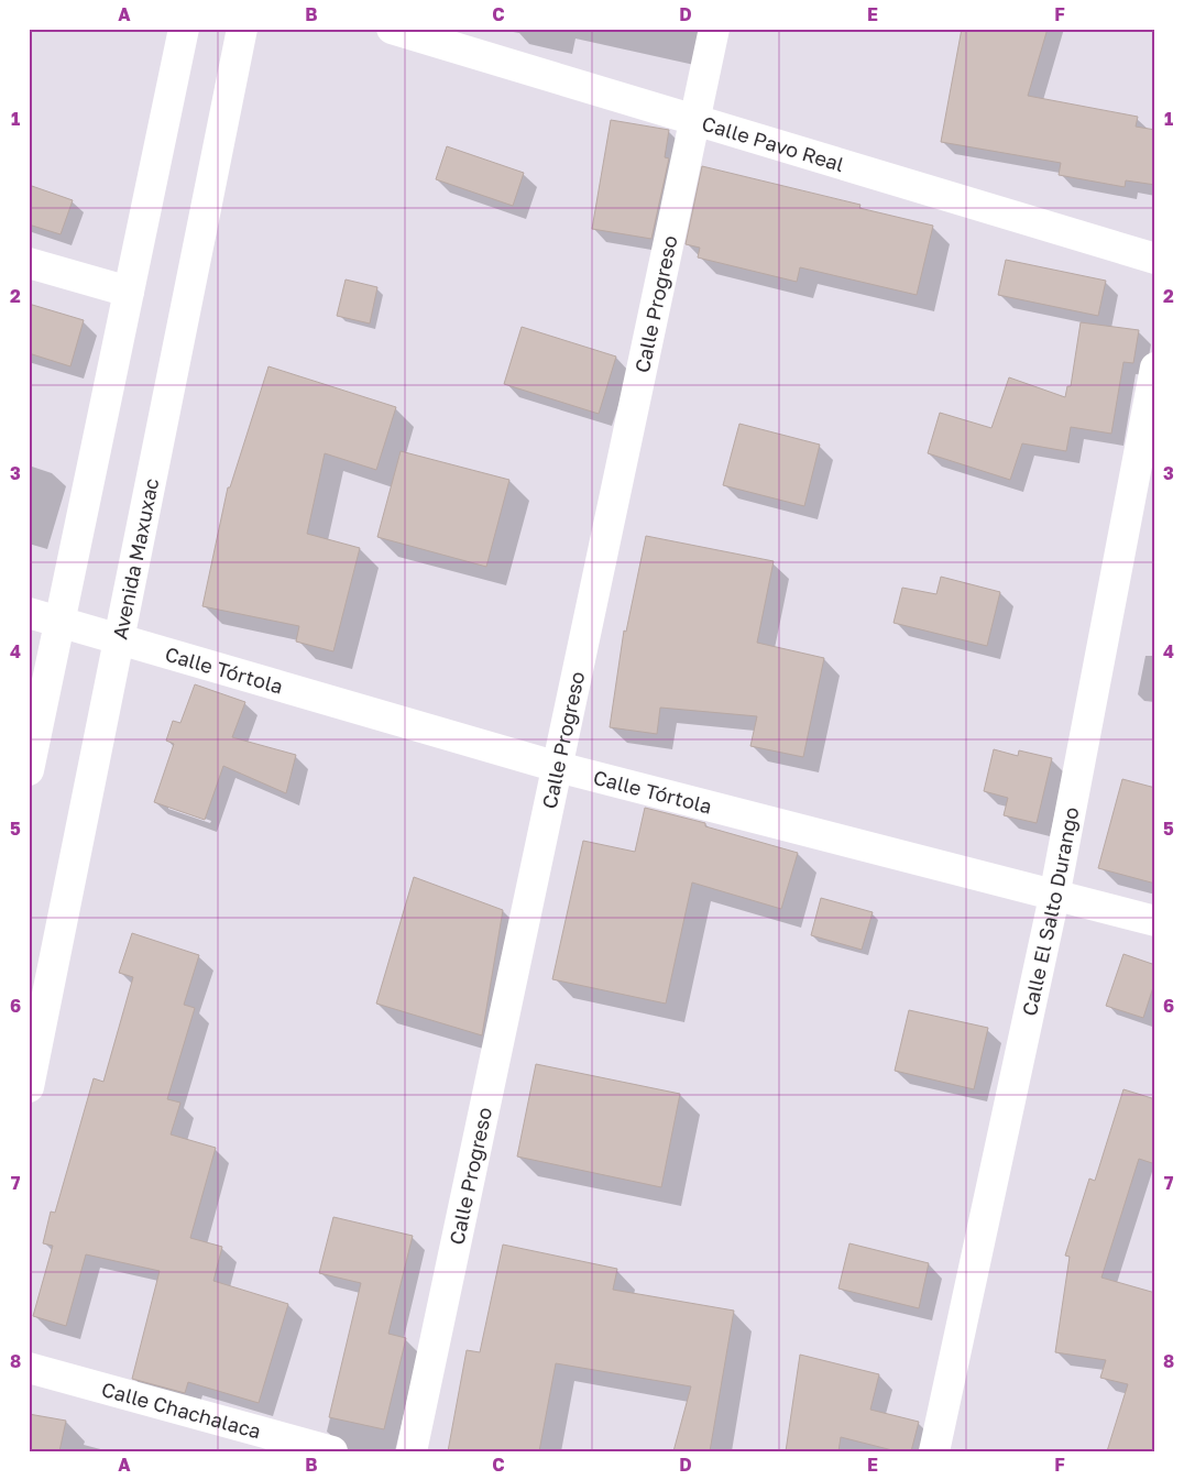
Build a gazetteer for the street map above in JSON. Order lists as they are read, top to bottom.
{
  "streets": {
    "street": [
      "Calle Pavo Real",
      "Calle Progreso",
      "Avenida Maxuxac",
      "Calle Tórtola",
      "Calle El Salto Durango",
      "Calle Chachalaca"
    ]
  },
  "crossings": [
    ["Calle Pavo Real", "Calle Progreso"],
    ["Calle Progreso", "Calle Tórtola"],
    ["Avenida Maxuxac", "Calle Tórtola"],
    ["Calle Tórtola", "Calle El Salto Durango"]
  ],
  "grid": {
    "columns": [
      "A",
      "B",
      "C",
      "D",
      "E",
      "F"
    ],
    "rows": [
      "1",
      "2",
      "3",
      "4",
      "5",
      "6",
      "7",
      "8"
    ]
  }
}
